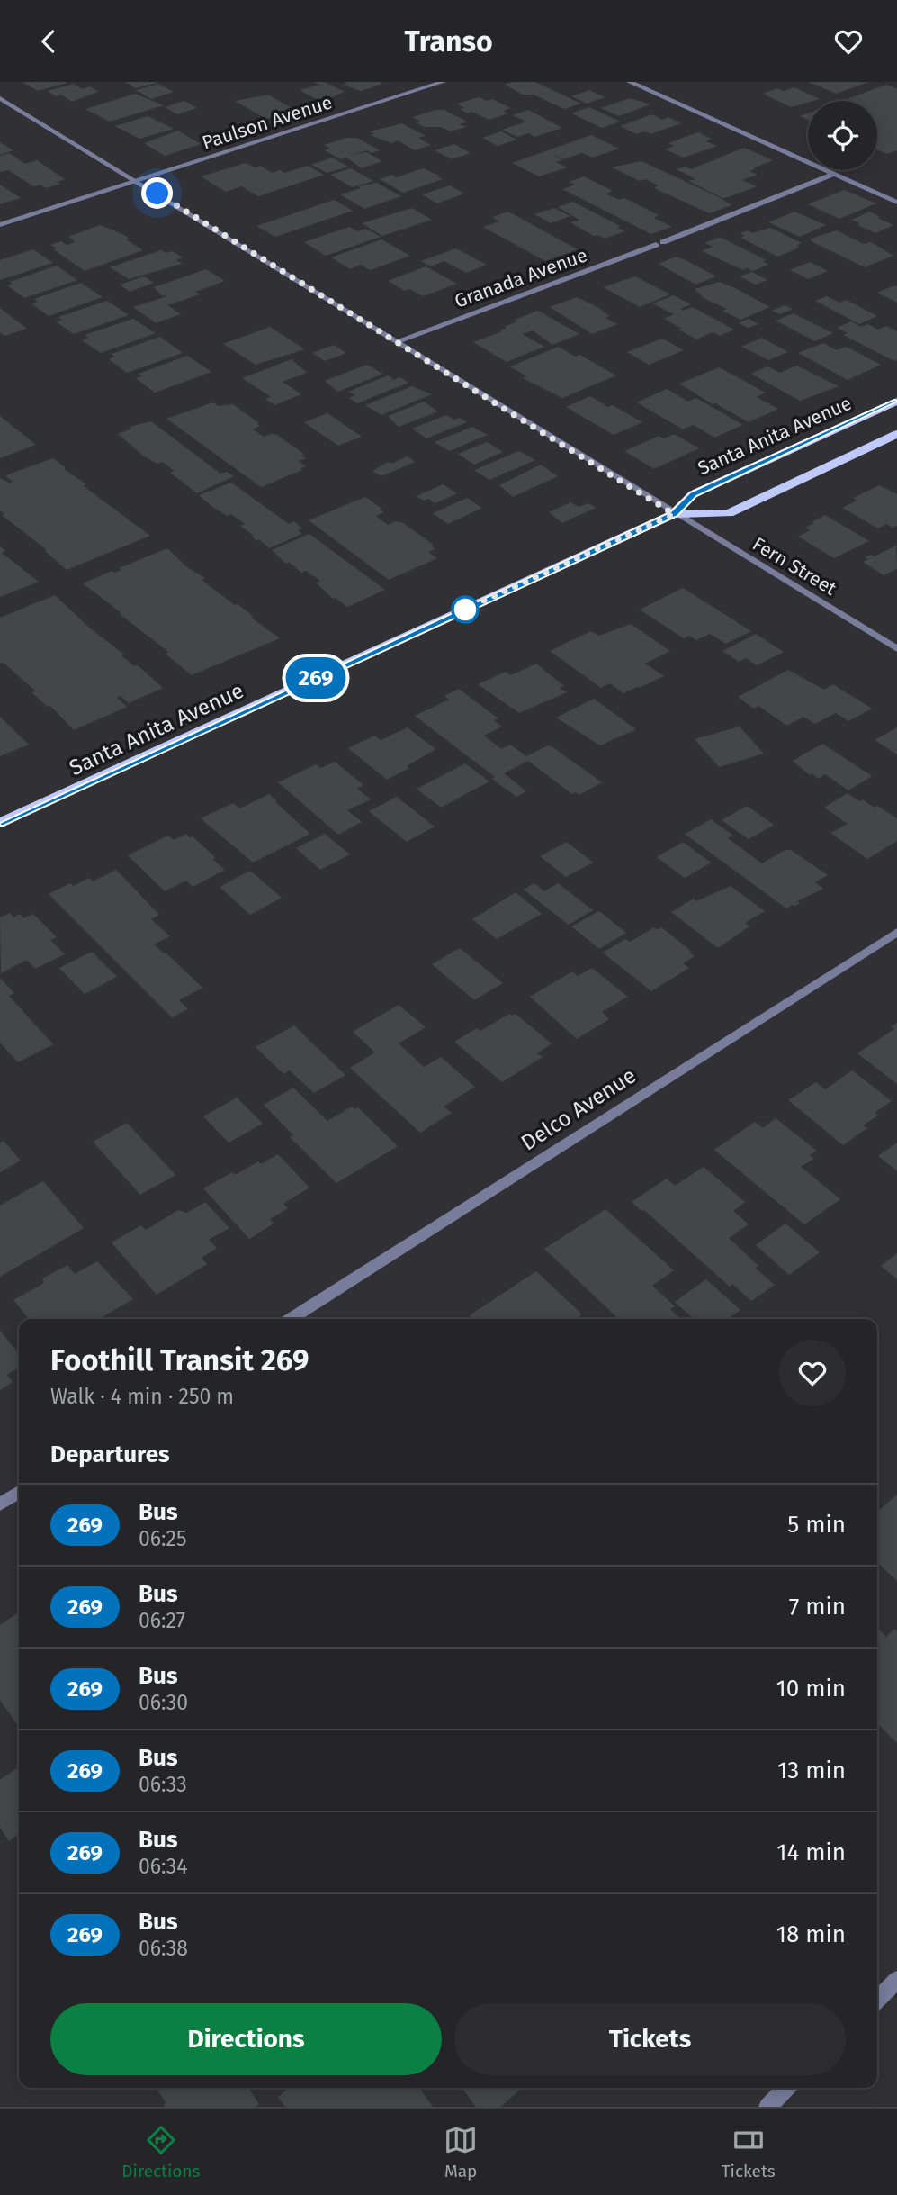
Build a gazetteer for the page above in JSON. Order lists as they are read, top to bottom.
{
  "streets": {
    "main road": ["Santa Anita Avenue"],
    "street": [
      "Paulson Avenue",
      "Granada Avenue",
      "Fern Street",
      "Delco Avenue"
    ]
  },
  "crossings": [
    ["Paulson Avenue", "Fern Street"],
    ["Granada Avenue", "Fern Street"],
    ["Santa Anita Avenue", "Fern Street"]
  ],
  "lines": ["bus line 269"],
  "page": {
    "header": "Transo",
    "on_map": "269",
    "heading": [
      ["Foothill Transit 269", "Walk · 4 min · 250 m"],
      "Departures"
    ],
    "list": [
      {
        "mark": "269",
        "name": "Bus",
        "note": "06:25",
        "value": "5 min"
      },
      {
        "mark": "269",
        "name": "Bus",
        "note": "06:27",
        "value": "7 min"
      },
      {
        "mark": "269",
        "name": "Bus",
        "note": "06:30",
        "value": "10 min"
      },
      {
        "mark": "269",
        "name": "Bus",
        "note": "06:33",
        "value": "13 min"
      },
      {
        "mark": "269",
        "name": "Bus",
        "note": "06:34",
        "value": "14 min"
      },
      {
        "mark": "269",
        "name": "Bus",
        "note": "06:38",
        "value": "18 min"
      }
    ],
    "buttons": ["Directions", "Tickets"],
    "tabs": ["Directions", "Map", "Tickets"]
  }
}
